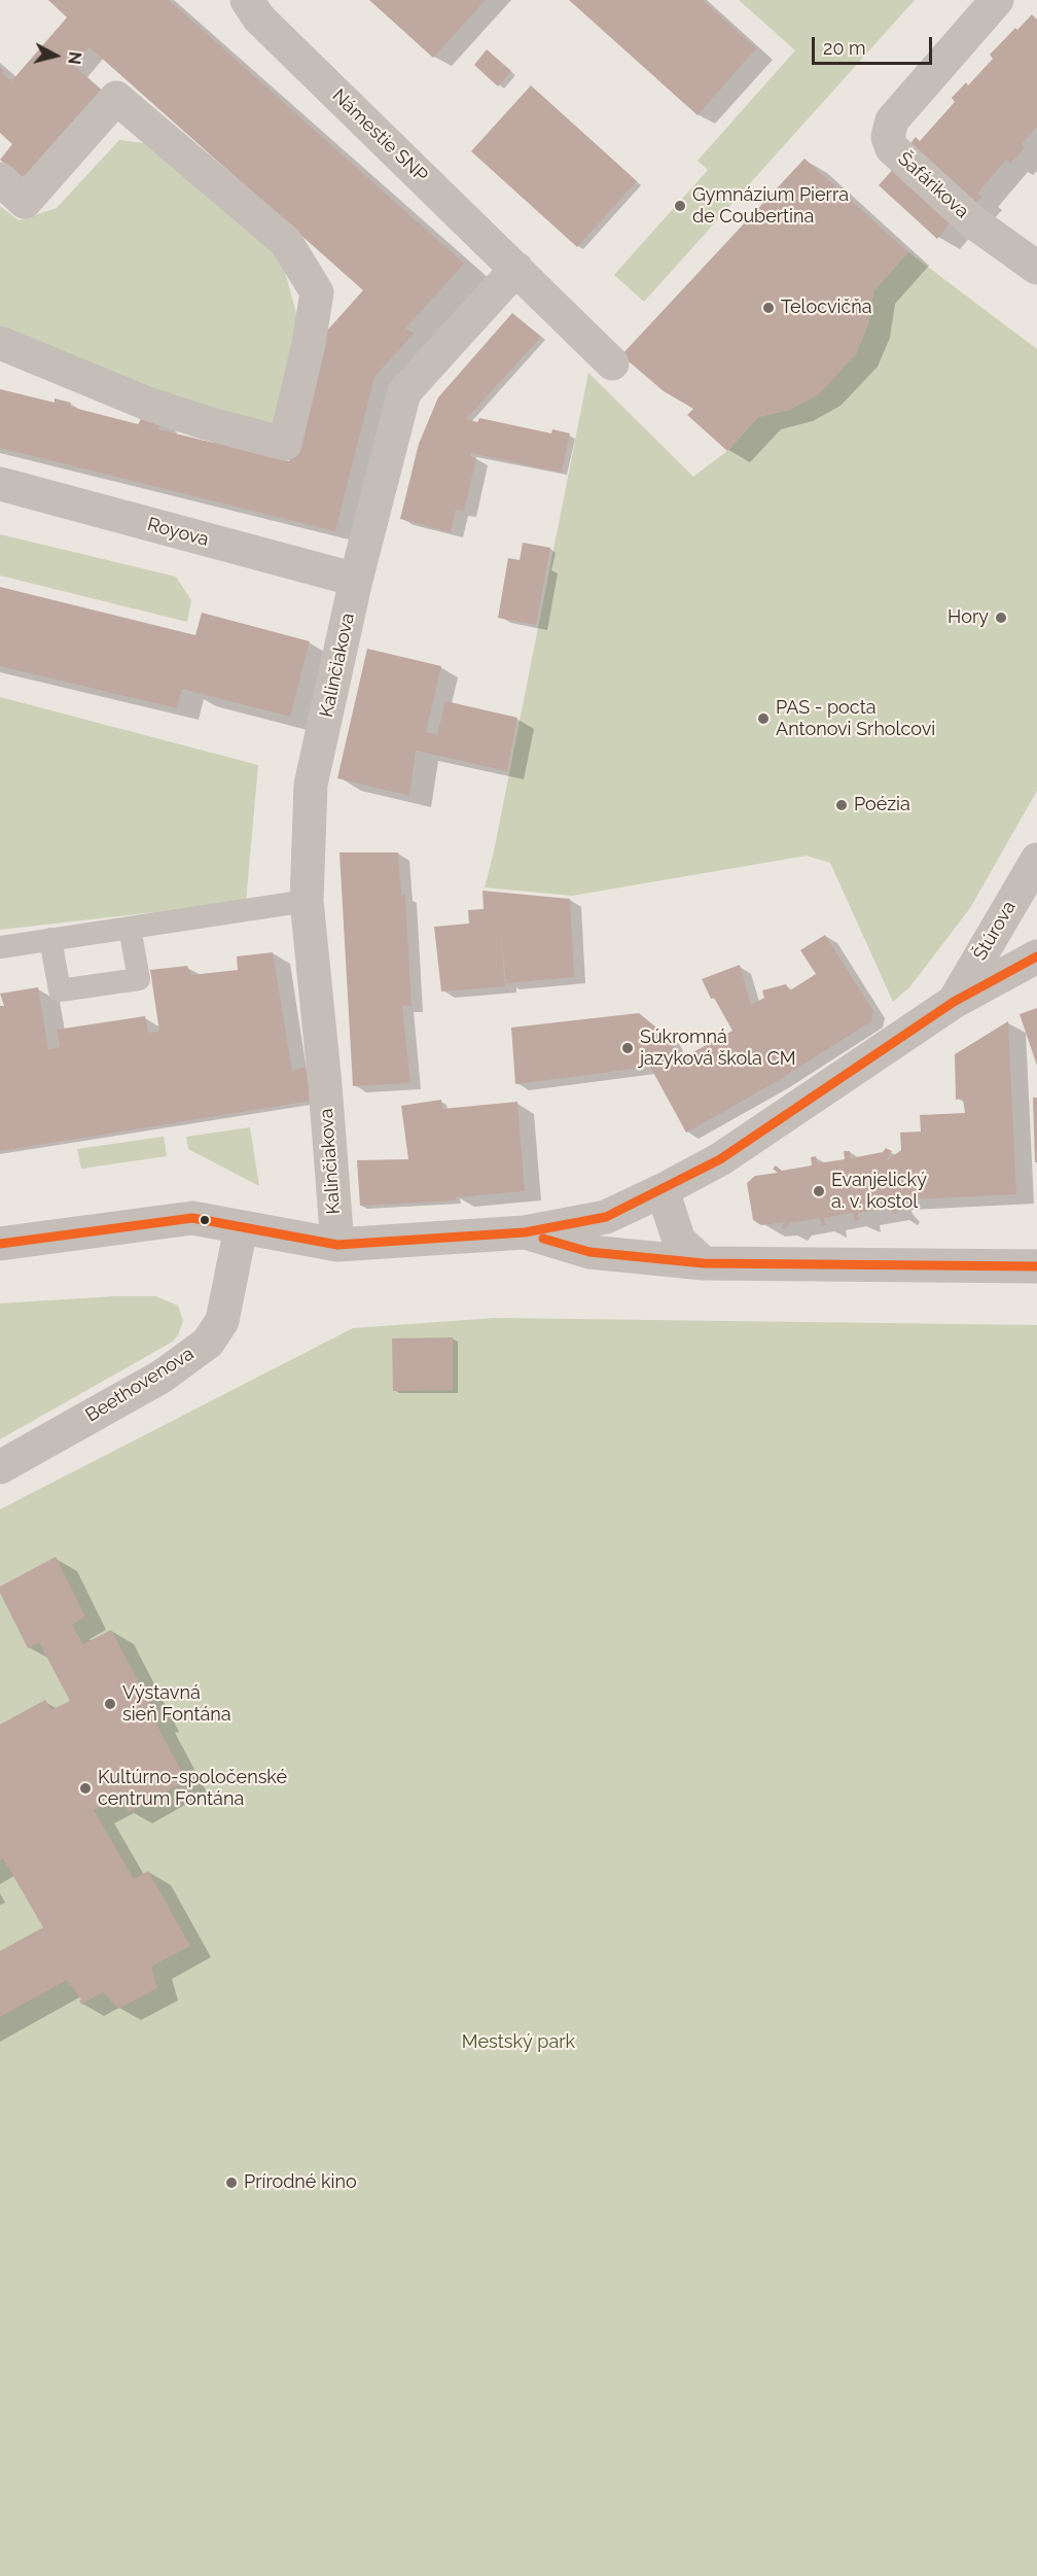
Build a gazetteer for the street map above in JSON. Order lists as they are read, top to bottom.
{
  "streets": {
    "street": [
      "Námestie SNP",
      "Šafárikova",
      "Royova",
      "Kalinčiakova",
      "Štúrova",
      "Beethovenova"
    ]
  },
  "crossings": [
    ["Námestie SNP", "Kalinčiakova"],
    ["Royova", "Kalinčiakova"]
  ],
  "parks": ["Mestský park"],
  "places": [
    "Gymnázium Pierra de Coubertina",
    "Telocvičňa",
    "Hory",
    "PAS - pocta Antonovi Srholcovi",
    "Poézia",
    "Súkromná jazyková škola CM",
    "Evanjelický a. v. kostol",
    "Výstavná sieň Fontána",
    "Kultúrno-spoločenské centrum Fontána",
    "Prírodné kino"
  ],
  "lines": ["transit line 20"],
  "scale_bar": "20 m",
  "north": "right"
}
